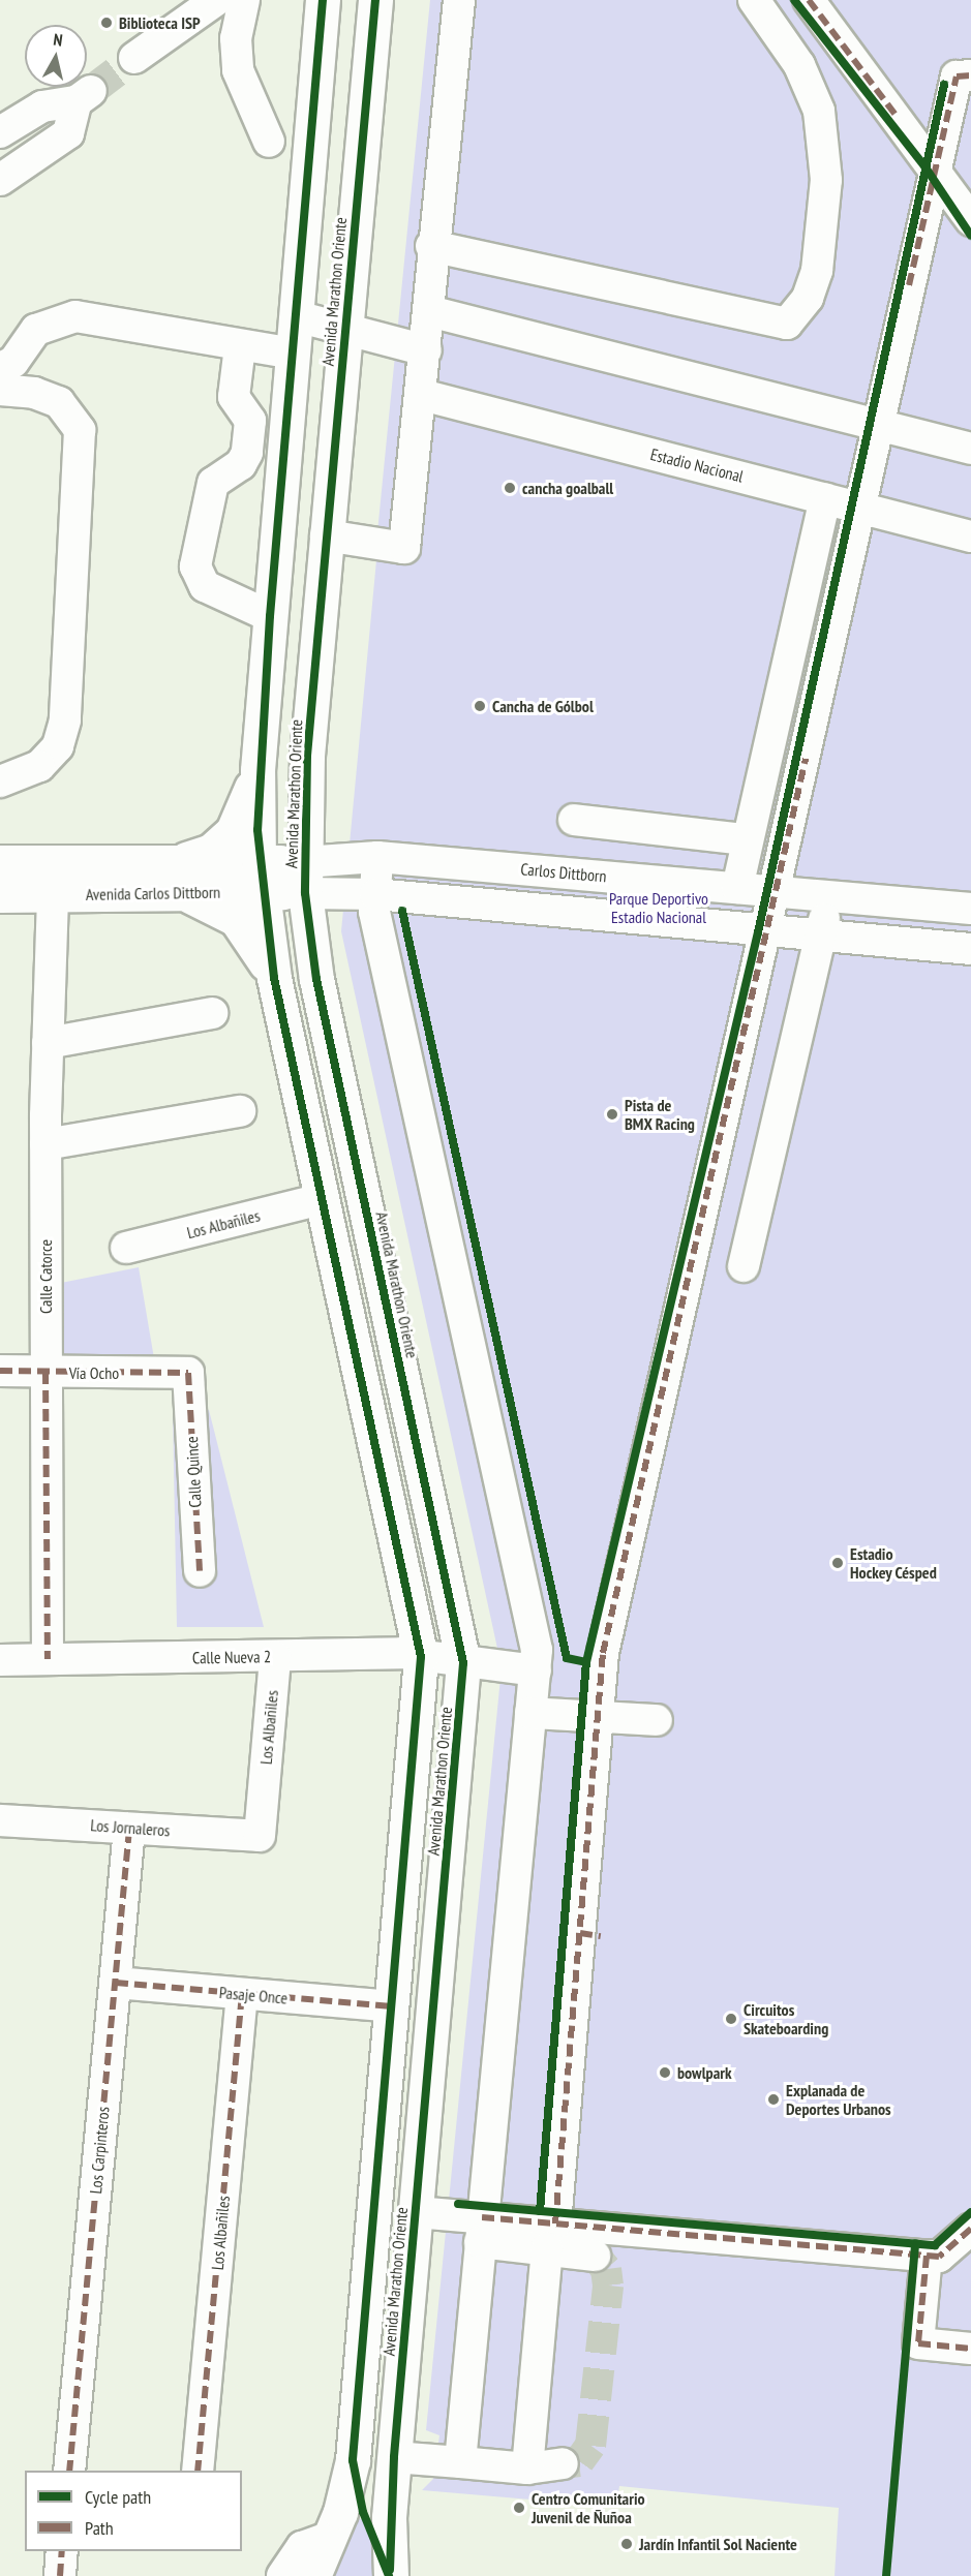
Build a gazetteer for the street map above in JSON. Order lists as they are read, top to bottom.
{
  "streets": {
    "main road": ["Avenida Marathon Oriente", "Avenida Carlos Dittborn"],
    "street": [
      "Estadio Nacional",
      "Carlos Dittborn",
      "Los Albañiles",
      "Calle Catorce",
      "Vía Ocho",
      "Calle Quince",
      "Calle Nueva 2",
      "Los Jornaleros",
      "Pasaje Once",
      "Los Carpinteros"
    ]
  },
  "crossings": [
    ["Avenida Marathon Oriente", "Carlos Dittborn"],
    ["Avenida Marathon Oriente", "Avenida Carlos Dittborn"],
    ["Avenida Marathon Oriente", "Los Albañiles"],
    ["Avenida Marathon Oriente", "Calle Nueva 2"],
    ["Avenida Marathon Oriente", "Pasaje Once"],
    ["Carlos Dittborn", "Avenida Carlos Dittborn"],
    ["Avenida Carlos Dittborn", "Calle Catorce"],
    ["Los Albañiles", "Calle Nueva 2"],
    ["Los Albañiles", "Los Jornaleros"],
    ["Los Albañiles", "Pasaje Once"],
    ["Calle Catorce", "Vía Ocho"],
    ["Calle Catorce", "Calle Nueva 2"],
    ["Vía Ocho", "Calle Quince"],
    ["Los Jornaleros", "Los Carpinteros"],
    ["Pasaje Once", "Los Carpinteros"]
  ],
  "parks": ["Parque Deportivo Estadio Nacional"],
  "places": [
    "Biblioteca ISP",
    "cancha goalball",
    "Cancha de Gólbol",
    "Pista de BMX Racing",
    "Estadio Hockey Césped",
    "Circuitos Skateboarding",
    "bowlpark",
    "Explanada de Deportes Urbanos",
    "Centro Comunitario Juvenil de Ñuñoa",
    "Jardín Infantil Sol Naciente"
  ],
  "legend": ["Cycle path", "Path"],
  "north": "top"
}
